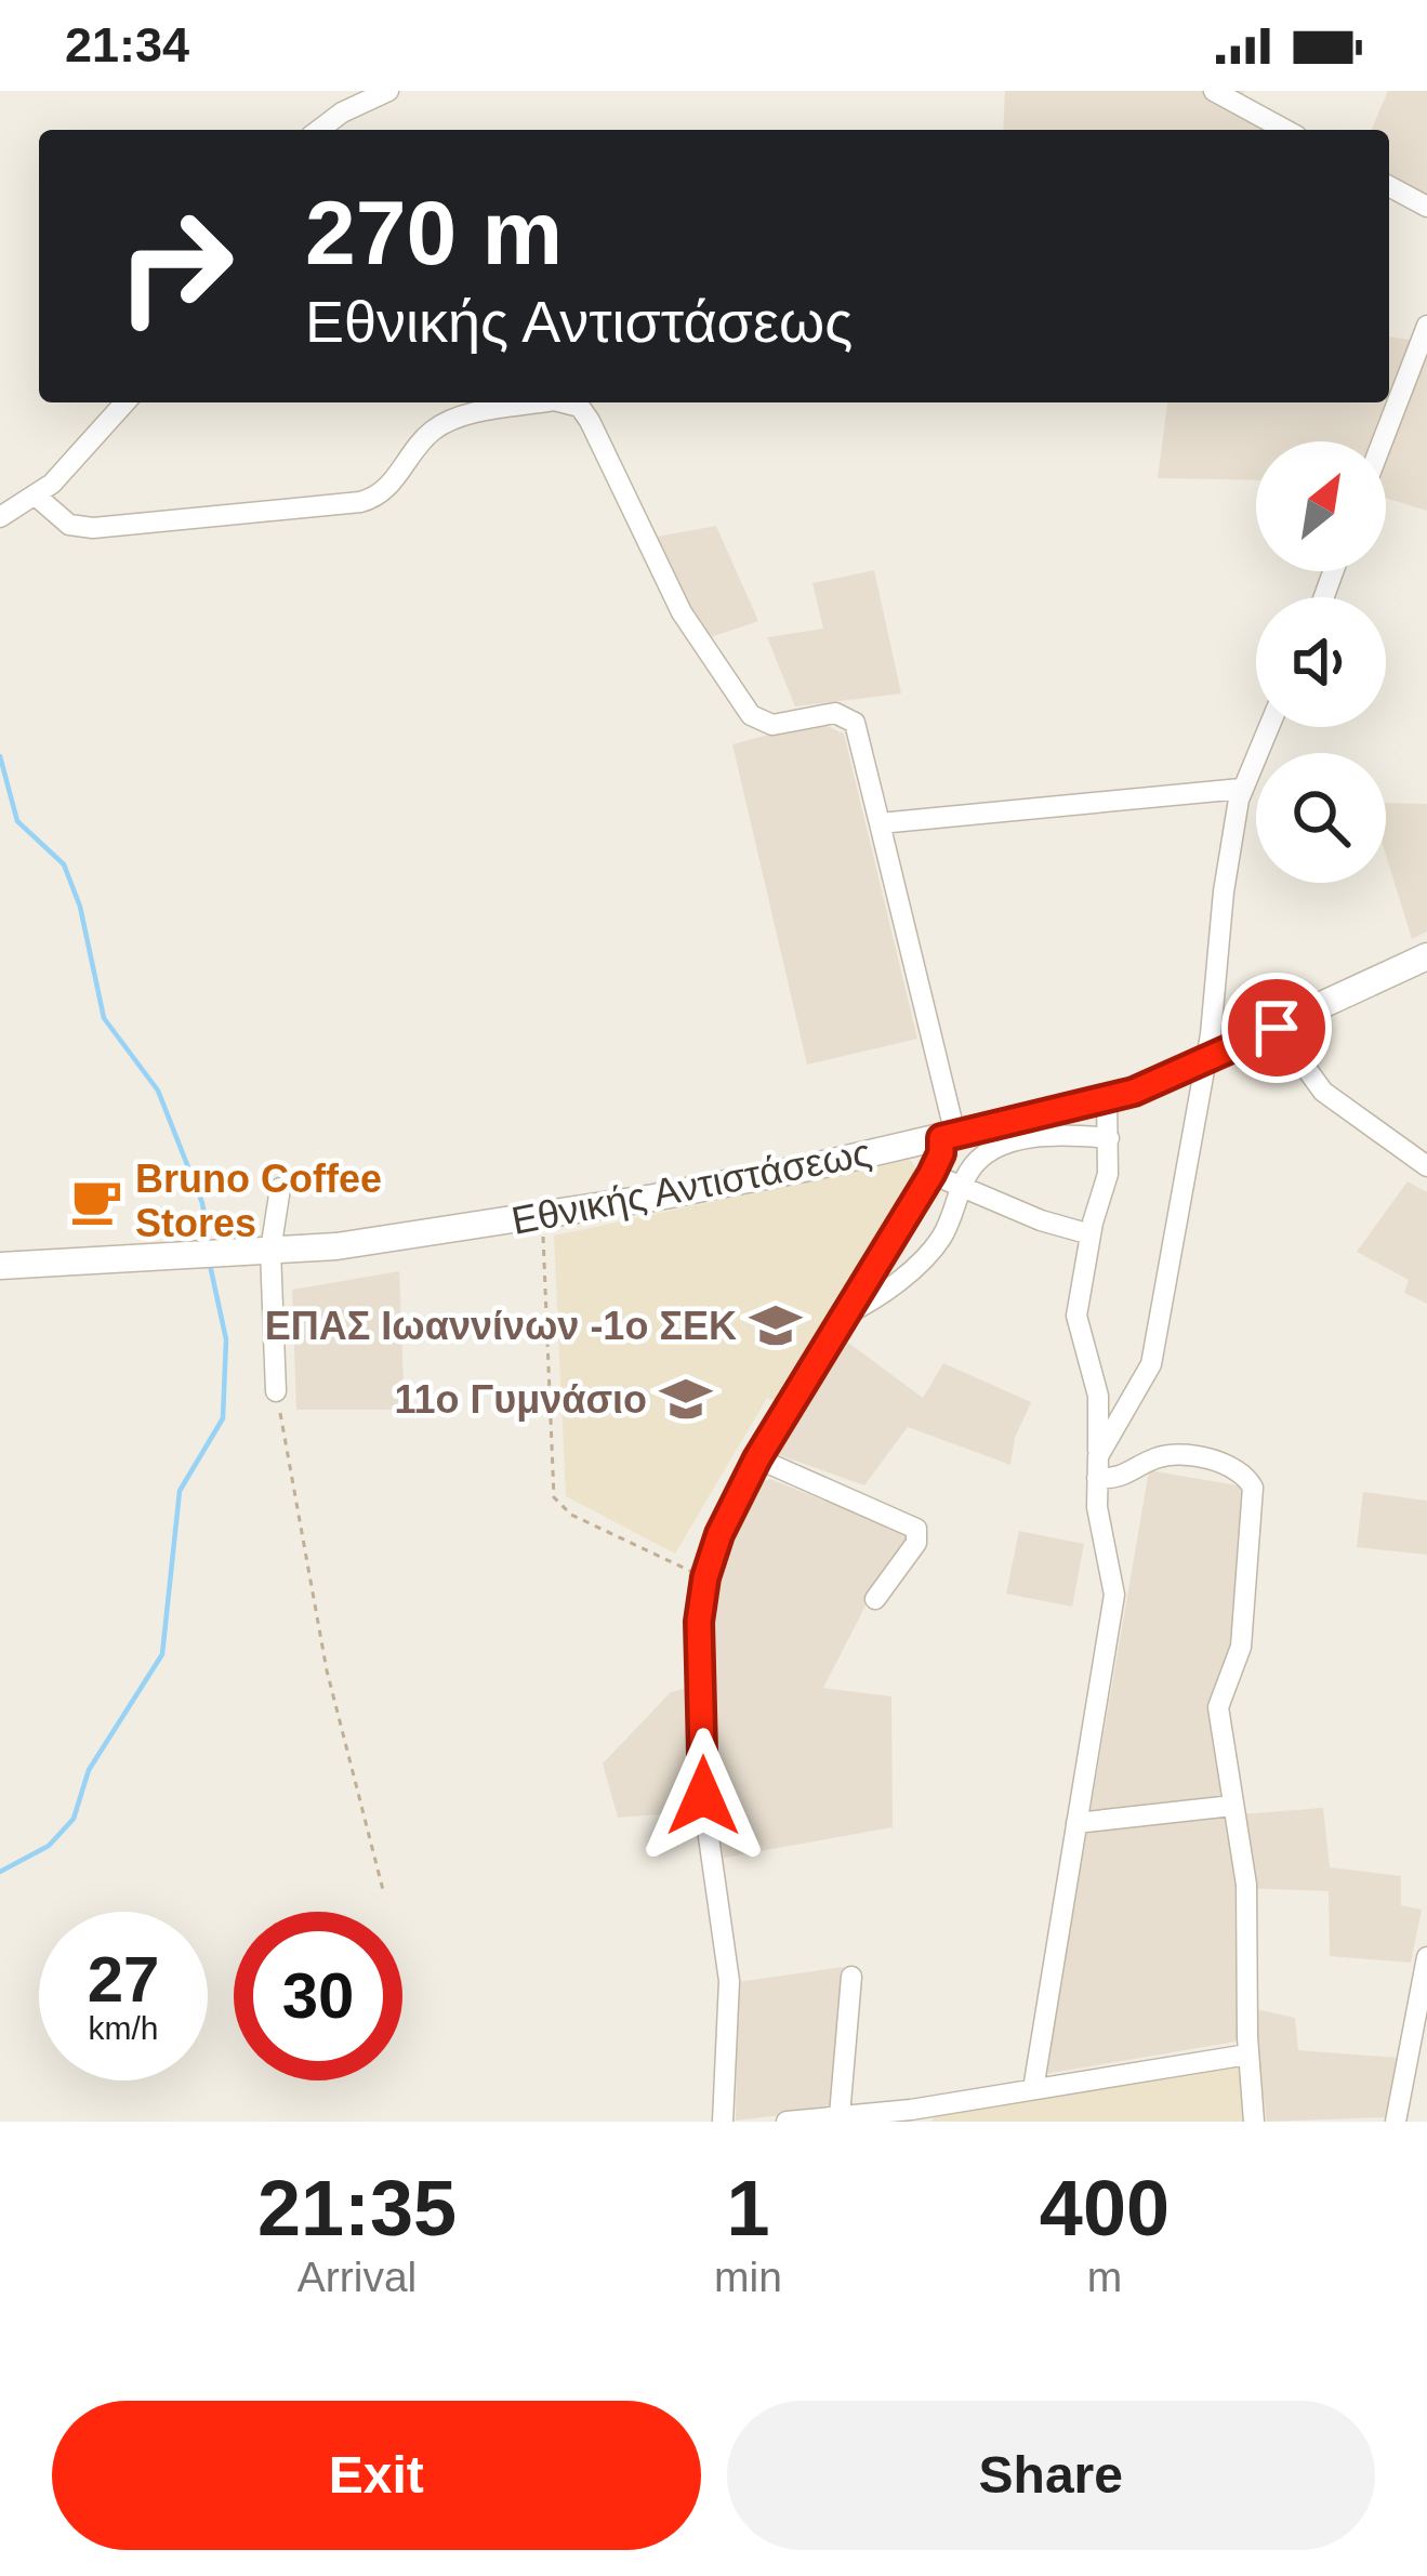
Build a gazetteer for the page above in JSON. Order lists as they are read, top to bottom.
{
  "streets": {
    "street": ["Εθνικής Αντιστάσεως"]
  },
  "places": {
    "cafe": ["Bruno Coffee Stores"],
    "school or university": ["ΕΠΑΣ Ιωαννίνων -1ο ΣΕΚ", "11o Γυμνάσιο"]
  },
  "north": "top right",
  "page": {
    "status": "21:34",
    "turn": ["270 m", "Εθνικής Αντιστάσεως"],
    "speed": "27 km/h",
    "limit": "30",
    "eta": [
      "21:35",
      "Arrival",
      "1",
      "min",
      "400",
      "m"
    ],
    "buttons": ["Exit", "Share"]
  }
}
